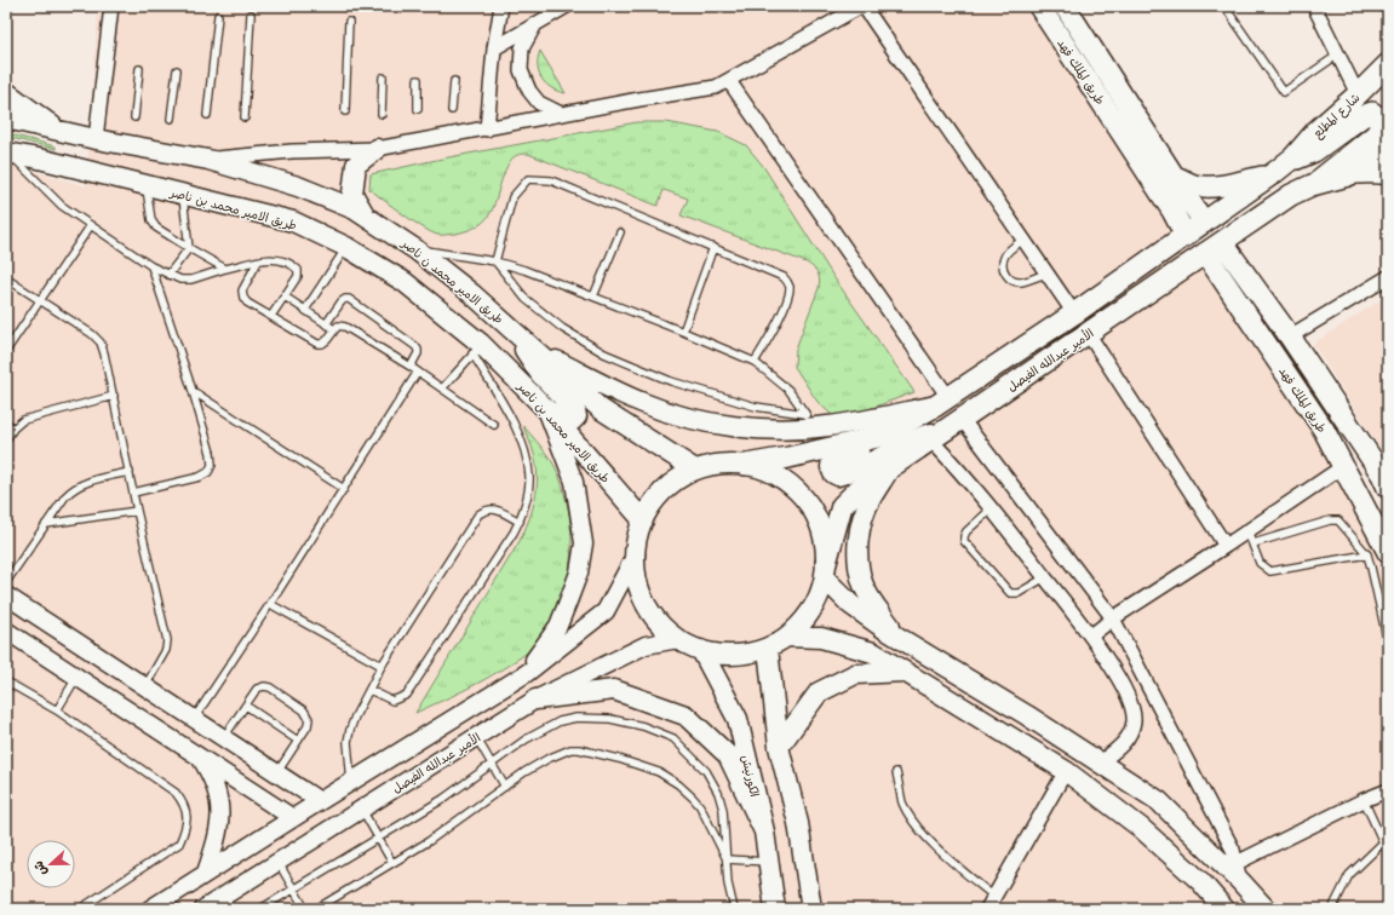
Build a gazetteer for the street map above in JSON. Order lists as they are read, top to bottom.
{
  "streets": {
    "main road": [
      "طريق الملك فهد",
      "شارع المطلع",
      "طريق الامير محمد بن ناصر",
      "طريق الامير محمد ن ناصر",
      "الأمير عبدالله الفيصل",
      "الكورنيش"
    ]
  },
  "crossings": [
    ["طريق الملك فهد", "الأمير عبدالله الفيصل"],
    ["شارع المطلع", "الأمير عبدالله الفيصل"]
  ],
  "north": "left"
}
